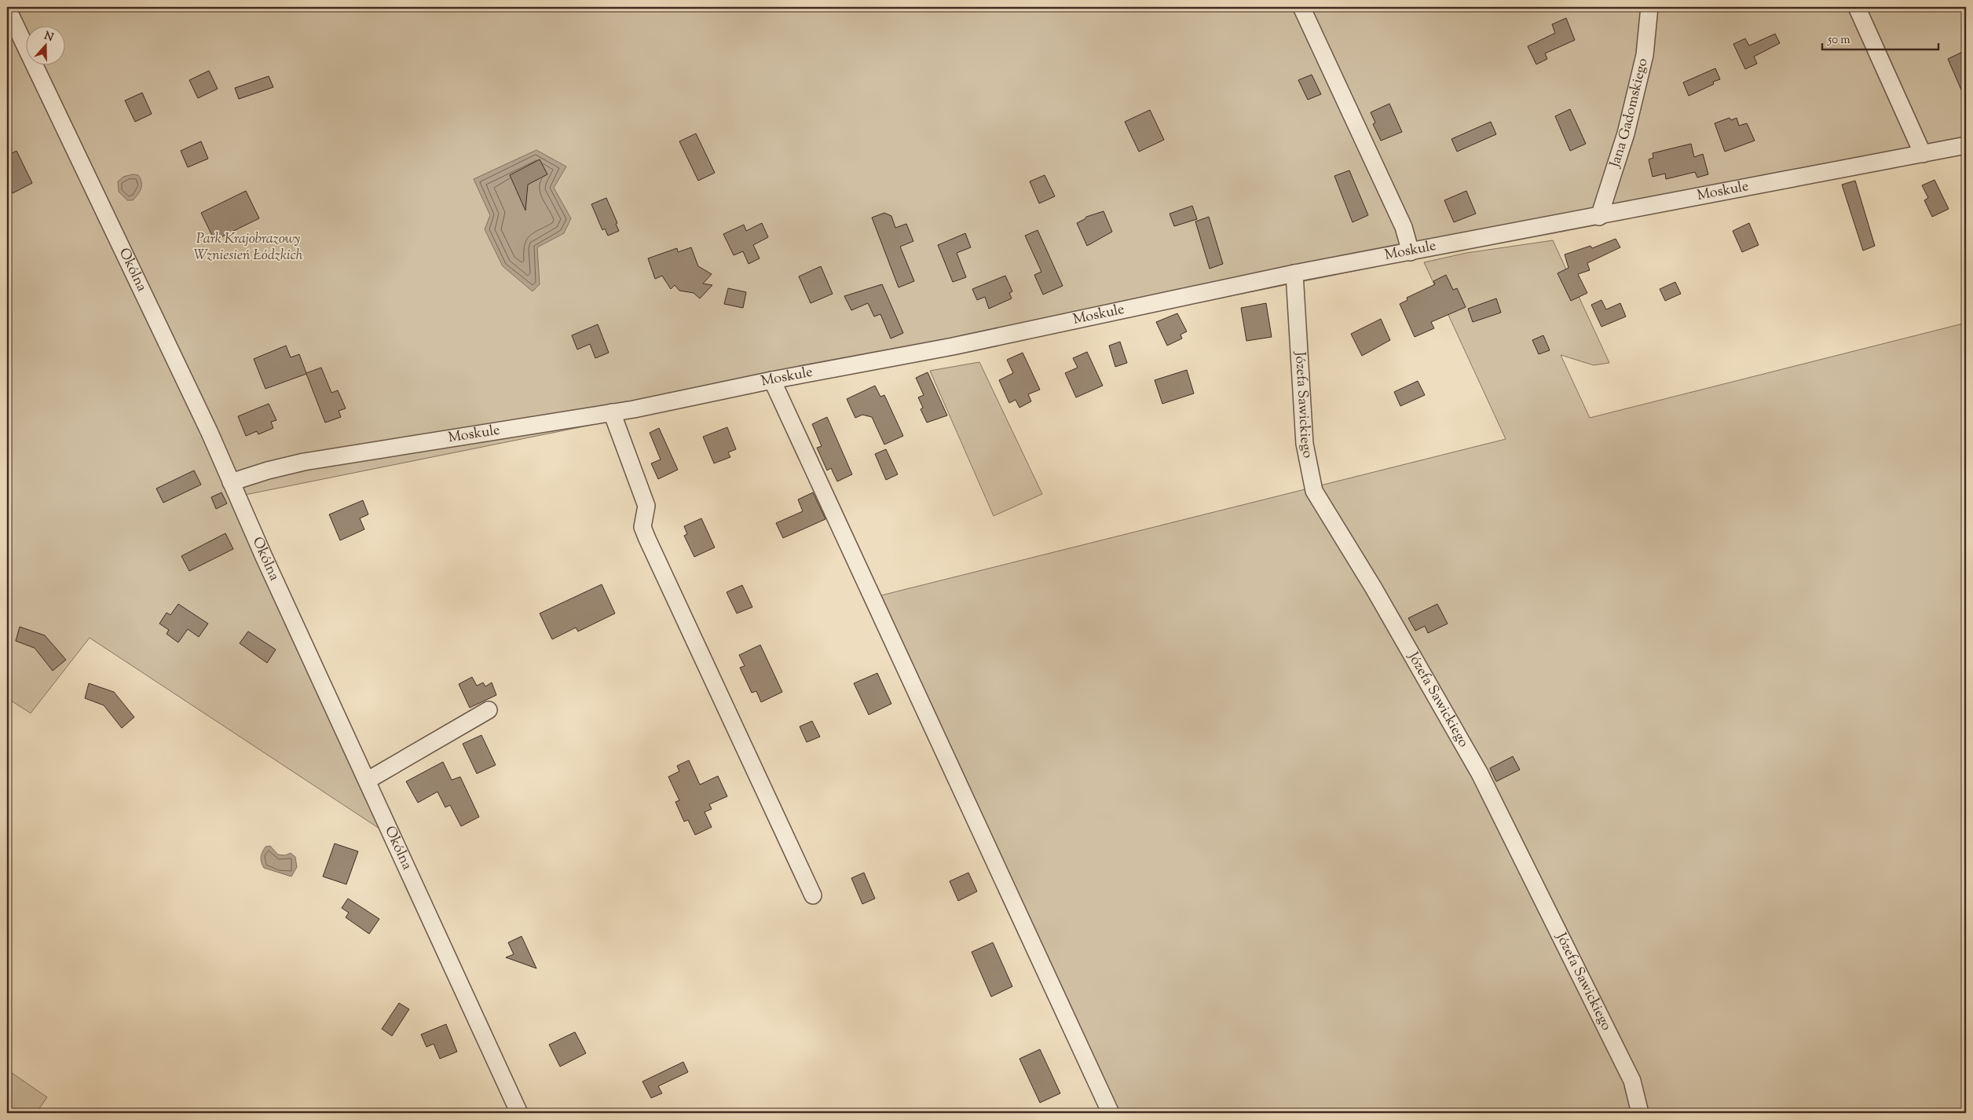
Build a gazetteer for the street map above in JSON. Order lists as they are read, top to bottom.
{
  "streets": {
    "street": [
      "Jana Gadomskiego",
      "Moskule",
      "Okólna",
      "Józefa Sawickiego"
    ]
  },
  "crossings": [
    ["Jana Gadomskiego", "Moskule"],
    ["Moskule", "Okólna"],
    ["Moskule", "Józefa Sawickiego"]
  ],
  "parks": ["Park Krajobrazowy Wzniesień Łódzkich"],
  "scale_bar": "50 m",
  "north": "top"
}
